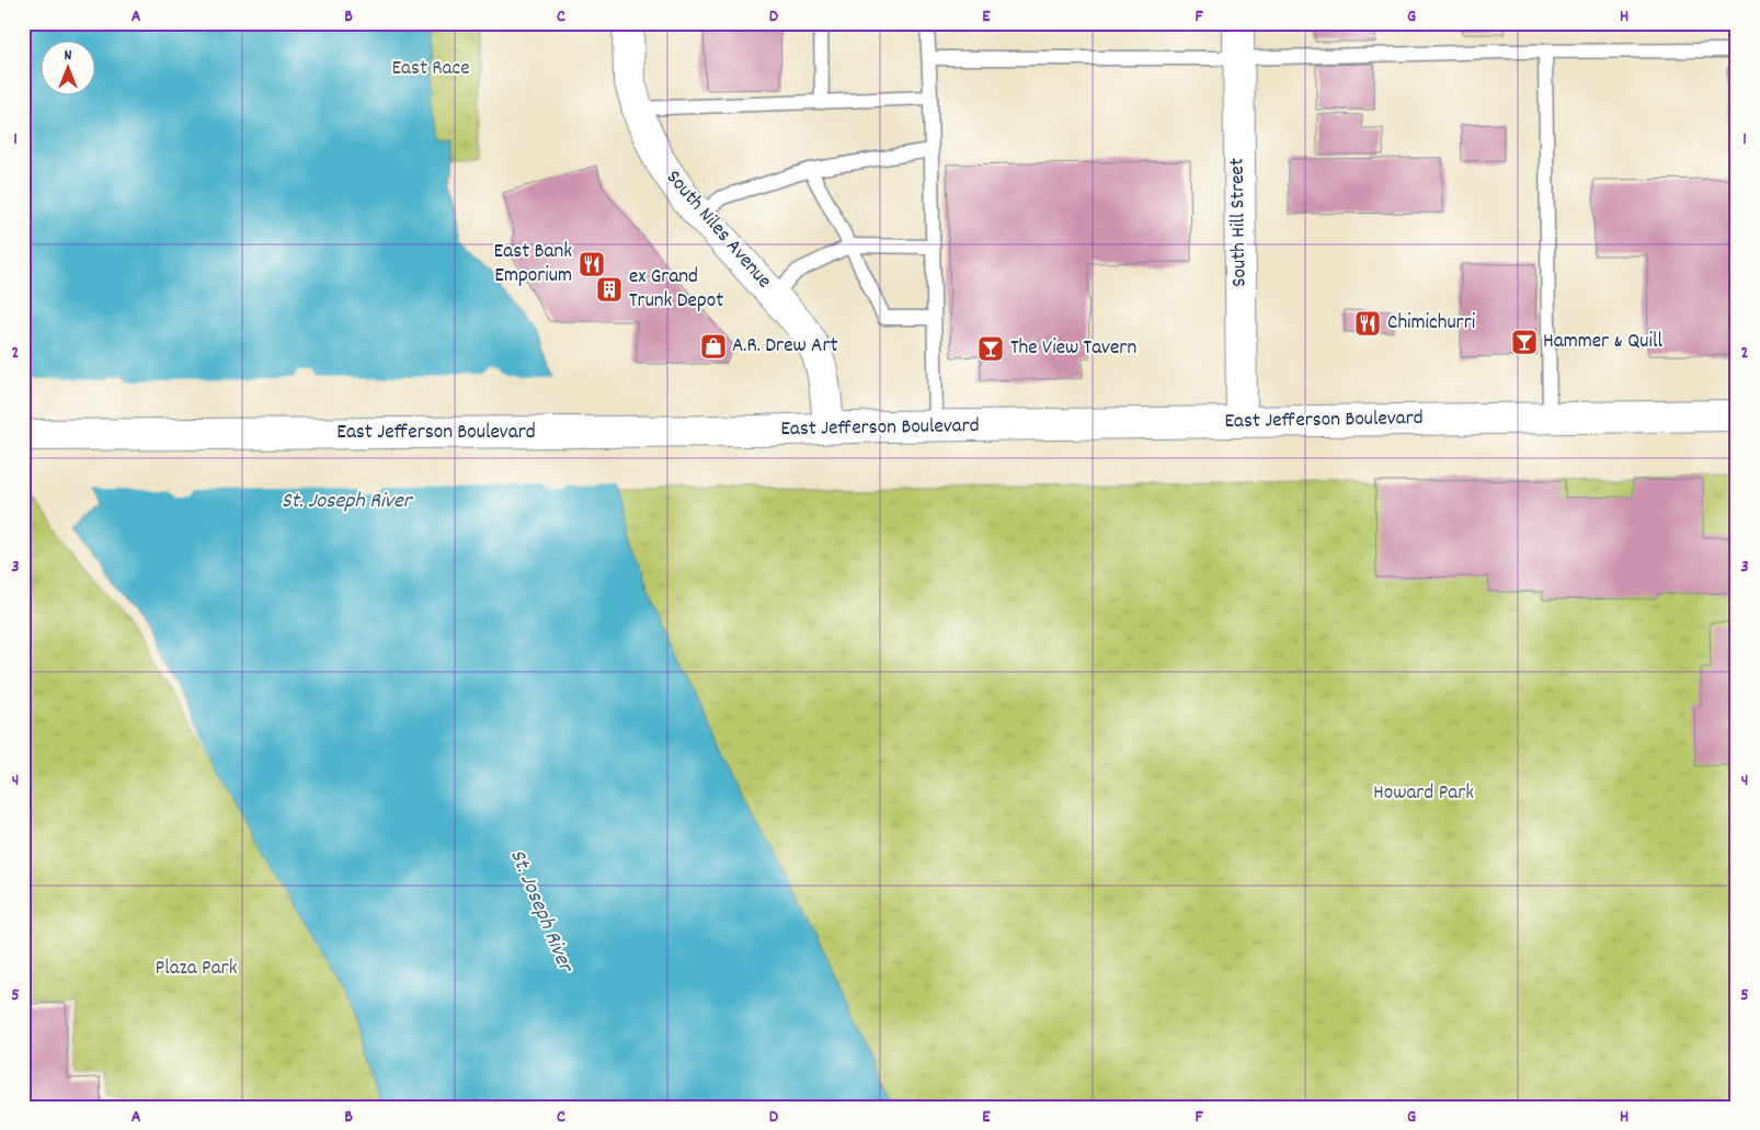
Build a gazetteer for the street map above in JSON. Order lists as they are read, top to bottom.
{
  "streets": {
    "street": ["South Hill Street", "South Niles Avenue", "East Jefferson Boulevard"]
  },
  "crossings": [
    ["South Hill Street", "East Jefferson Boulevard"],
    ["South Niles Avenue", "East Jefferson Boulevard"]
  ],
  "water": ["St. Joseph River"],
  "parks": ["East Race", "Howard Park", "Plaza Park"],
  "places": {
    "restaurant": ["East Bank Emporium", "Chimichurri"],
    "building": ["ex Grand Trunk Depot"],
    "bar": ["Hammer & Quill", "The View Tavern"],
    "shop": ["A.R. Drew Art"]
  },
  "north": "top",
  "grid": {
    "columns": [
      "A",
      "B",
      "C",
      "D",
      "E",
      "F",
      "G",
      "H"
    ],
    "rows": [
      "1",
      "2",
      "3",
      "4",
      "5"
    ]
  }
}
